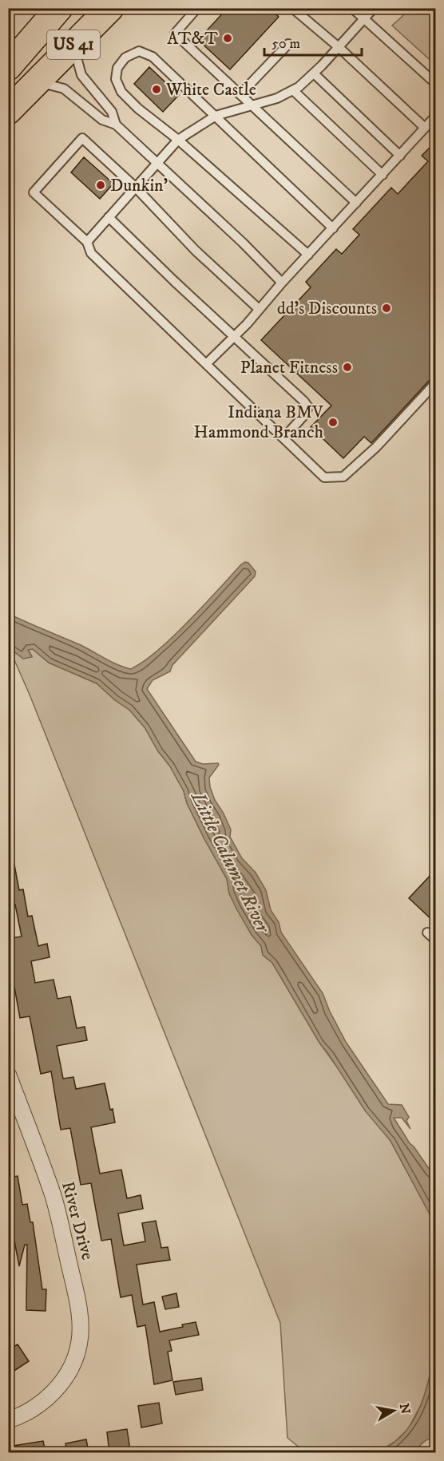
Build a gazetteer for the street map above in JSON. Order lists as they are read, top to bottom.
{
  "streets": {
    "highway": ["US 41"],
    "street": ["River Drive"]
  },
  "water": ["Little Calumet River"],
  "places": [
    "AT&T",
    "White Castle",
    "Dunkin'",
    "dd's Discounts",
    "Planet Fitness",
    "Indiana BMV Hammond Branch"
  ],
  "scale_bar": "50 m",
  "north": "right"
}
